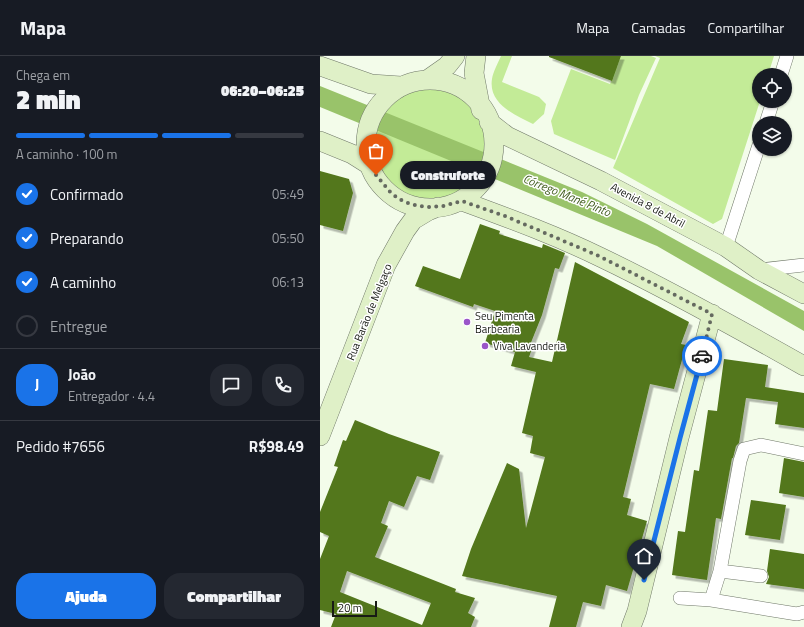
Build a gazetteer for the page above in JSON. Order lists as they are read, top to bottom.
{
  "streets": {
    "main road": ["Avenida 8 de Abril", "Rua Barão de Melgaço"]
  },
  "crossings": [
    ["Avenida 8 de Abril", "Rua Barão de Melgaço"]
  ],
  "water": ["Córrego Mané Pinto"],
  "places": ["Construforte", "Seu Pimenta Barbearia", "Viva Lavanderia"],
  "scale_bar": "20 m",
  "page": {
    "header": "Mapa",
    "nav": ["Mapa", "Camadas", "Compartilhar"],
    "heading": ["2 min", "Chega em", "06:20–06:25"],
    "panel": [
      "João",
      "Entregador · 4.4",
      "Pedido #7656",
      "R$98.49"
    ],
    "bar": "A caminho · 100 m",
    "bubble": "Construforte",
    "list": [
      ["Confirmado", "05:49"],
      ["Preparando", "05:50"],
      ["A caminho", "06:13"],
      "Entregue"
    ],
    "round": "J",
    "buttons": ["Ajuda", "Compartilhar"],
    "scale": "20 m"
  }
}
